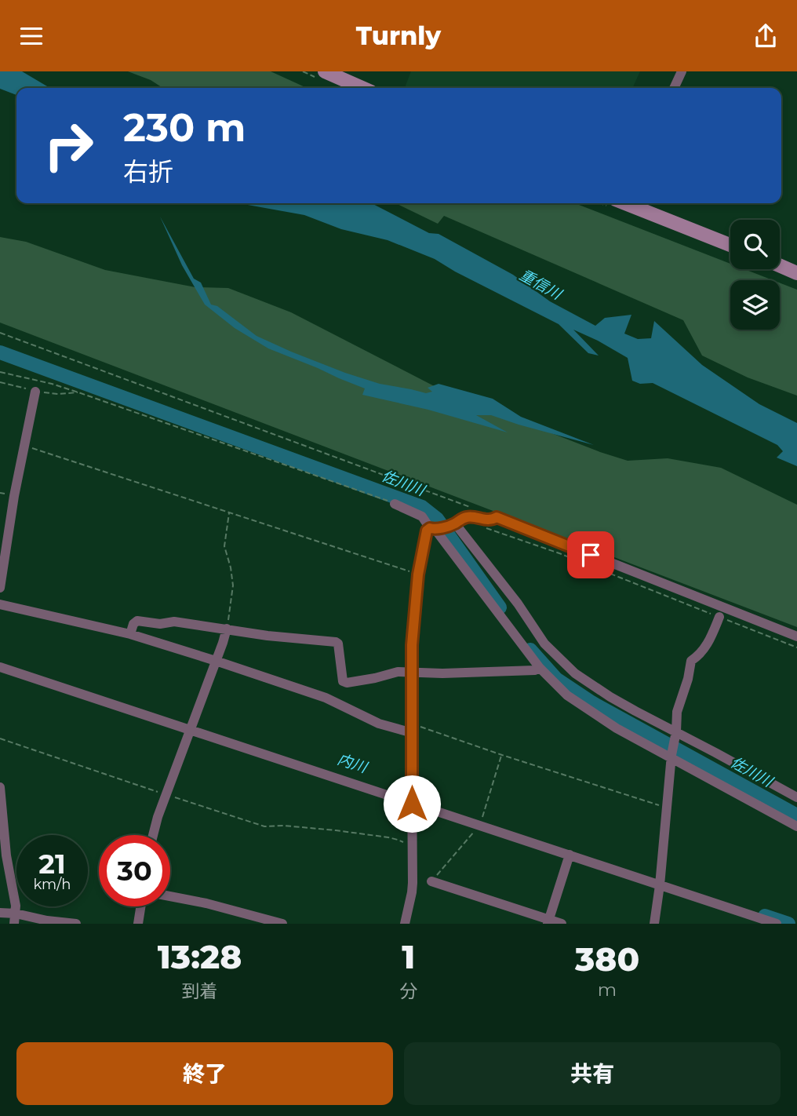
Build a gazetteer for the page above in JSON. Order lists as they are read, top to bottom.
{
  "water": ["重信川", "佐川川", "内川"],
  "page": {
    "header": "Turnly",
    "turn": ["230 m", "右折"],
    "speed": "21 km/h",
    "limit": "30",
    "eta": [
      "13:28",
      "到着",
      "1",
      "分",
      "380",
      "m"
    ],
    "buttons": ["終了", "共有"]
  }
}
